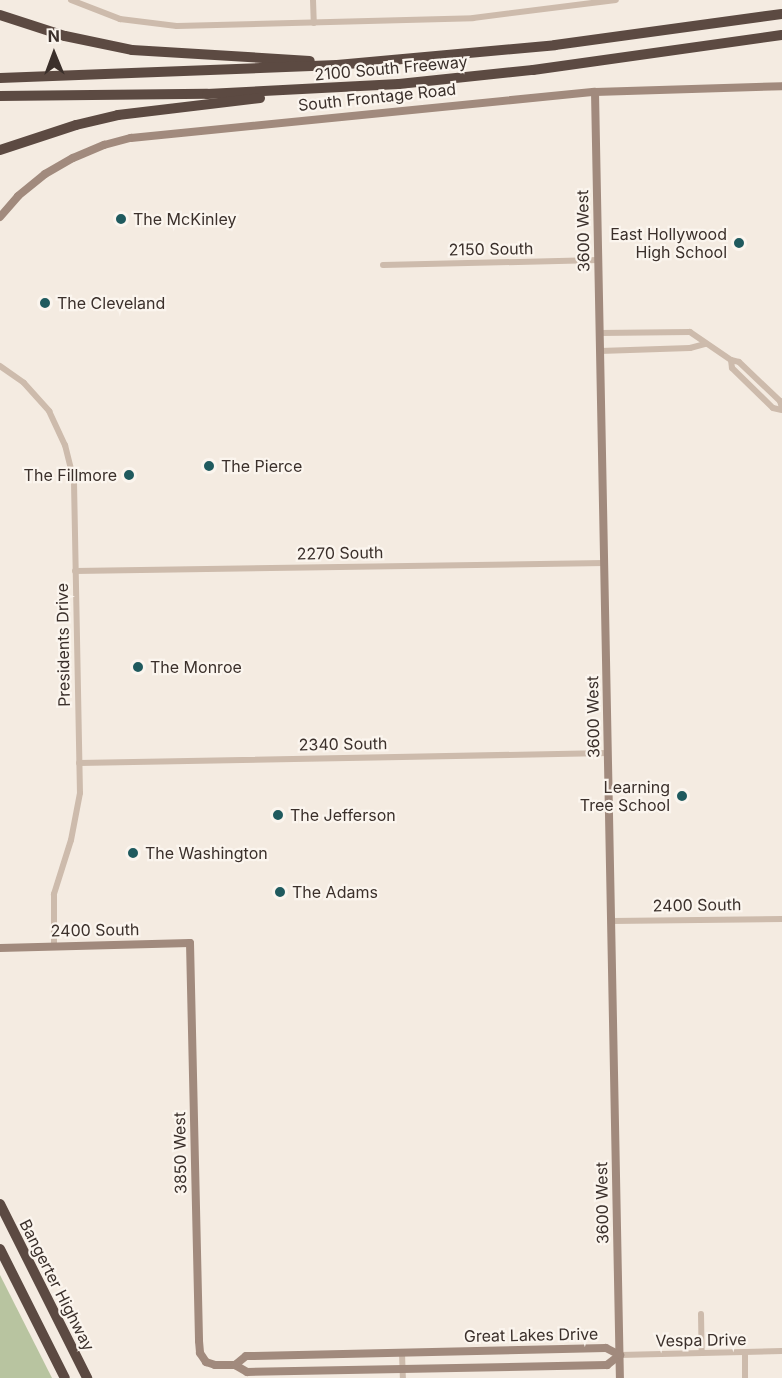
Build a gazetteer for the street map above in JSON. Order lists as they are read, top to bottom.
{
  "streets": {
    "highway": ["2100 South Freeway", "Bangerter Highway"],
    "street": [
      "South Frontage Road",
      "3600 West",
      "2150 South",
      "2270 South",
      "Presidents Drive",
      "2340 South",
      "2400 South",
      "3850 West",
      "Great Lakes Drive",
      "Vespa Drive"
    ]
  },
  "crossings": [
    ["South Frontage Road", "3600 West"],
    ["3600 West", "2150 South"],
    ["3600 West", "2270 South"],
    ["3600 West", "2340 South"],
    ["3600 West", "2400 South"],
    ["3600 West", "Great Lakes Drive"],
    ["3600 West", "Vespa Drive"],
    ["2270 South", "Presidents Drive"],
    ["Presidents Drive", "2340 South"],
    ["Presidents Drive", "2400 South"],
    ["2400 South", "3850 West"],
    ["3850 West", "Great Lakes Drive"],
    ["Great Lakes Drive", "Vespa Drive"]
  ],
  "places": [
    "The McKinley",
    "East Hollywood High School",
    "The Cleveland",
    "The Pierce",
    "The Fillmore",
    "The Monroe",
    "Learning Tree School",
    "The Jefferson",
    "The Washington",
    "The Adams"
  ],
  "north": "top"
}
